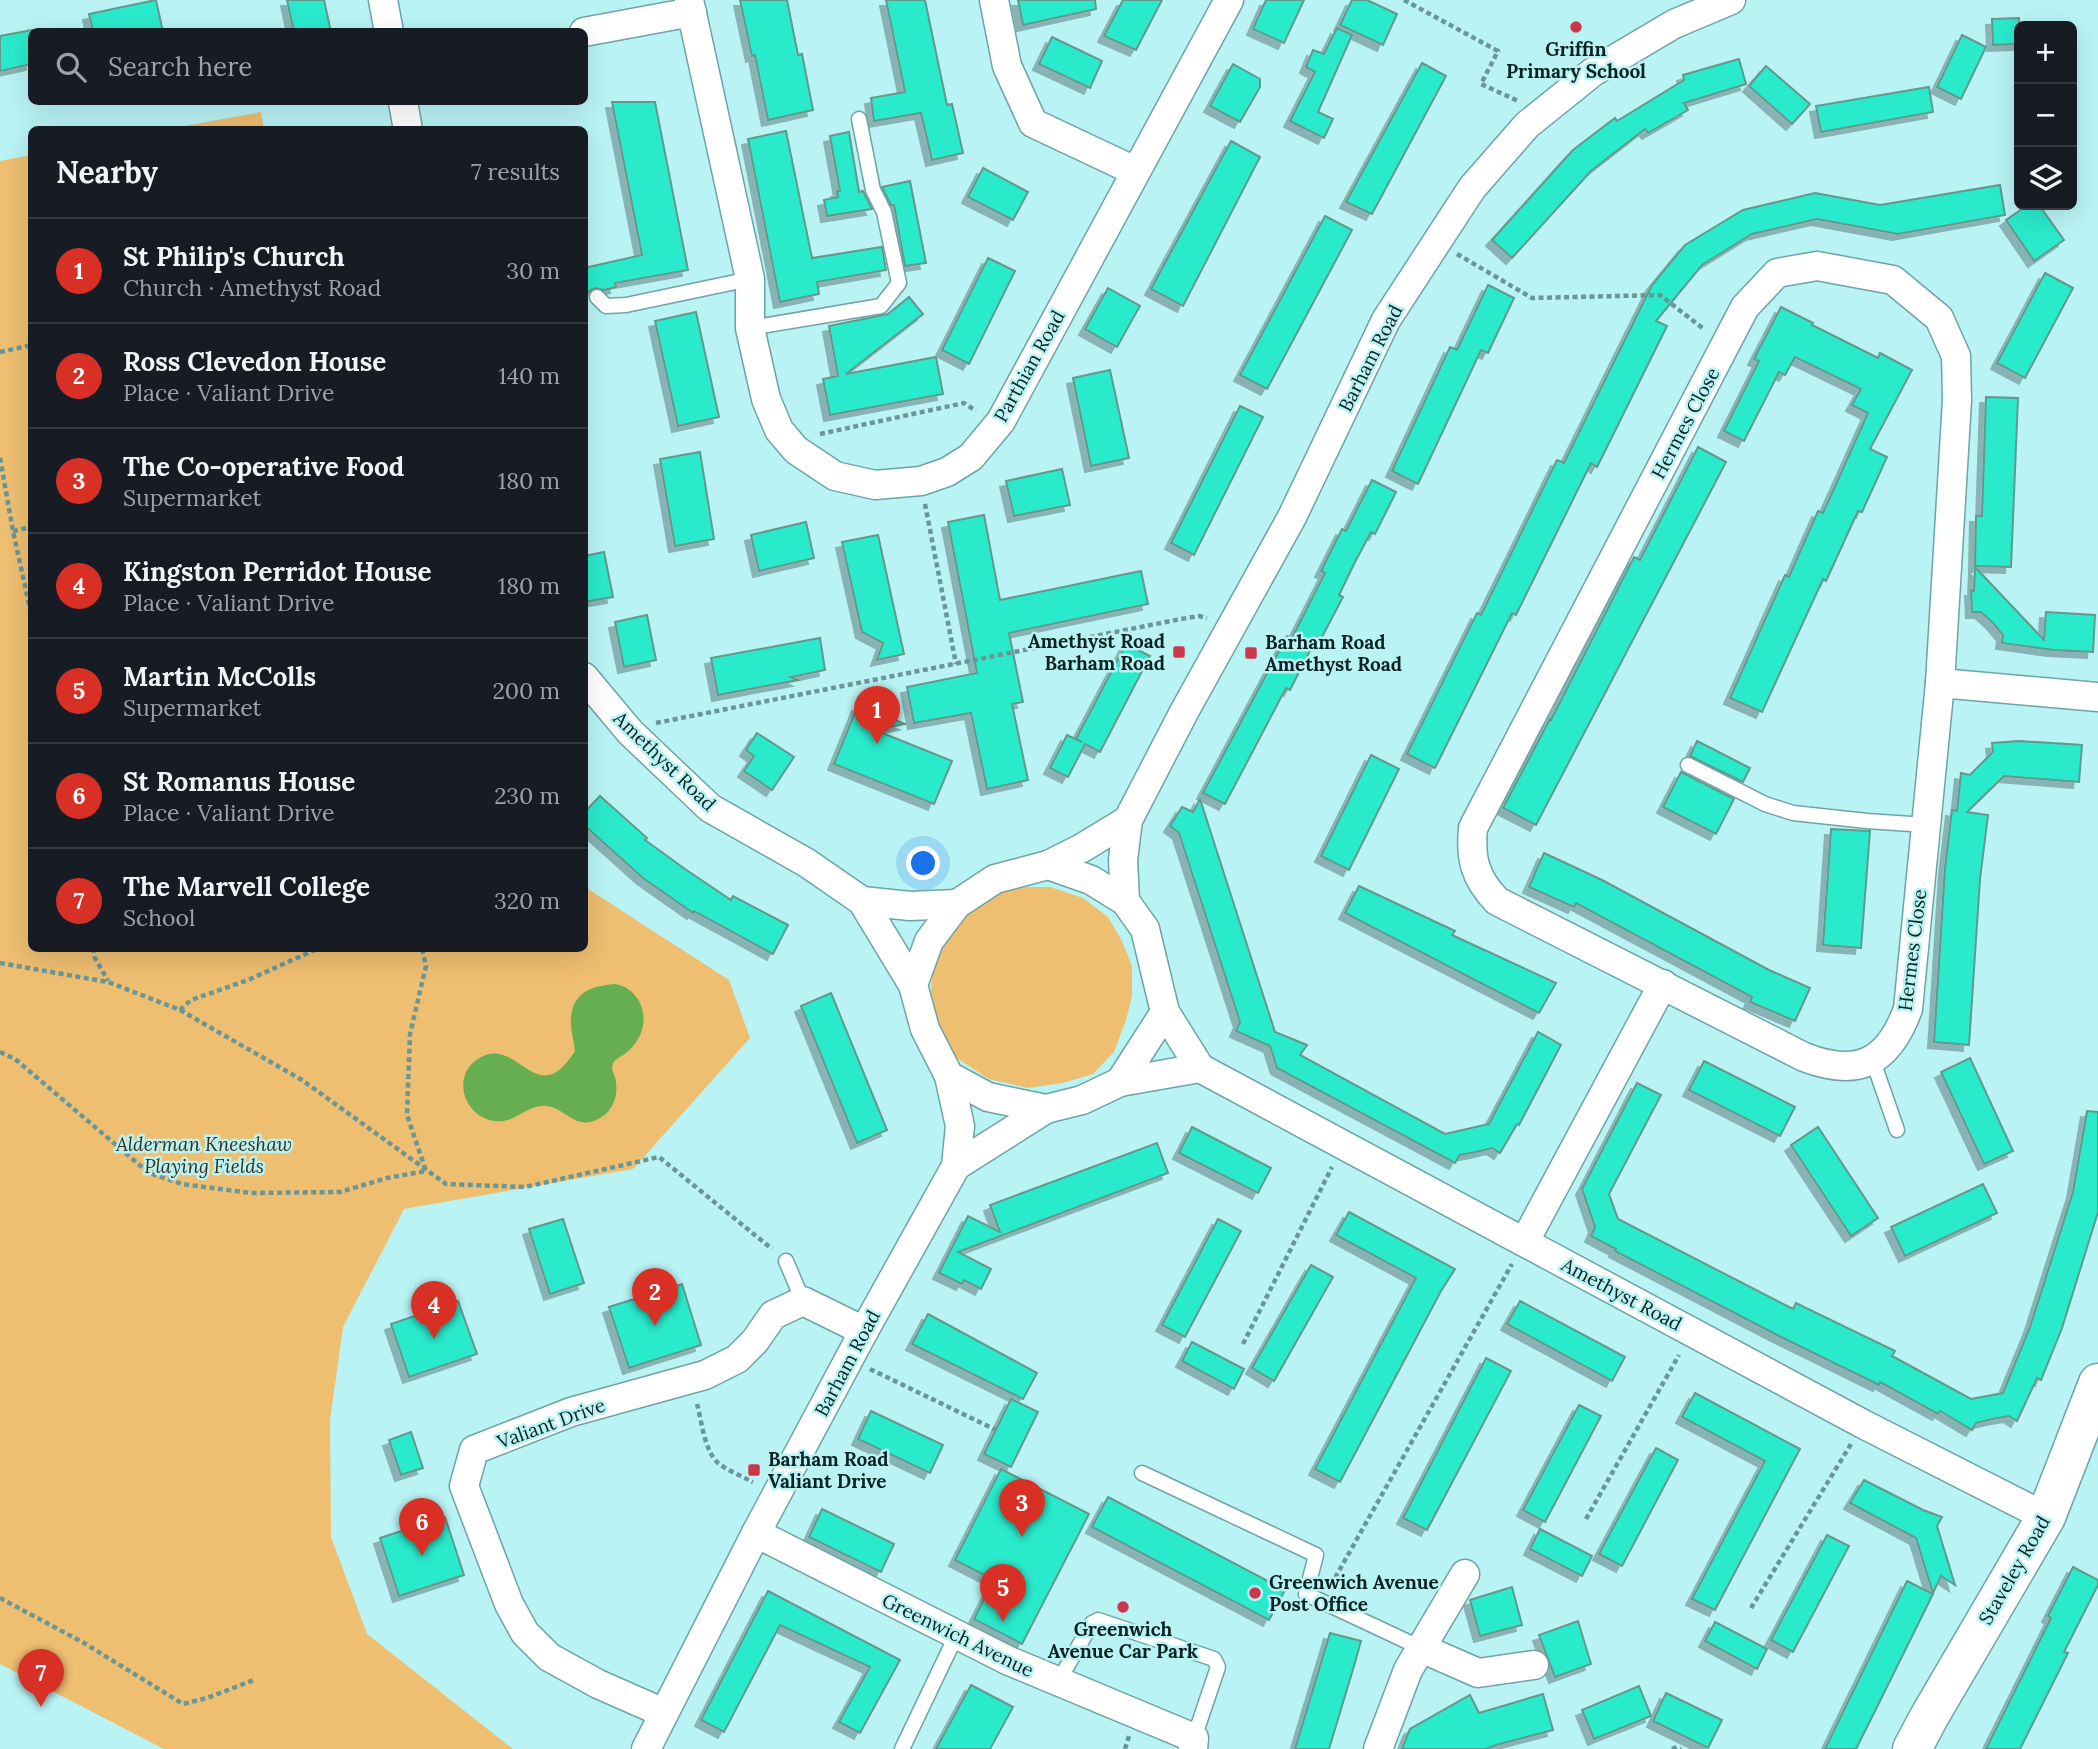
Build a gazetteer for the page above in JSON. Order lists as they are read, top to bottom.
{
  "streets": {
    "street": [
      "Barham Road",
      "Parthian Road",
      "Hermes Close",
      "Amethyst Road",
      "Valiant Drive",
      "Staveley Road",
      "Greenwich Avenue"
    ]
  },
  "crossings": [
    ["Barham Road", "Amethyst Road"],
    ["Barham Road", "Valiant Drive"],
    ["Barham Road", "Greenwich Avenue"],
    ["Amethyst Road", "Staveley Road"]
  ],
  "parks": ["Alderman Kneeshaw Playing Fields"],
  "places": {
    "other": ["Griffin Primary School", "Greenwich Avenue Post Office", "Greenwich Avenue Car Park"],
    "transit": ["Amethyst Road Barham Road", "Barham Road Amethyst Road", "Barham Road Valiant Drive"]
  },
  "page": {
    "map_buttons": ["+", "−"],
    "search": "Search here",
    "heading": ["Nearby", "7 results"],
    "list": [
      {
        "mark": "1",
        "name": "St Philip's Church",
        "note": "Church · Amethyst Road",
        "value": "30 m"
      },
      {
        "mark": "2",
        "name": "Ross Clevedon House",
        "note": "Place · Valiant Drive",
        "value": "140 m"
      },
      {
        "mark": "3",
        "name": "The Co-operative Food",
        "note": "Supermarket",
        "value": "180 m"
      },
      {
        "mark": "4",
        "name": "Kingston Perridot House",
        "note": "Place · Valiant Drive",
        "value": "180 m"
      },
      {
        "mark": "5",
        "name": "Martin McColls",
        "note": "Supermarket",
        "value": "200 m"
      },
      {
        "mark": "6",
        "name": "St Romanus House",
        "note": "Place · Valiant Drive",
        "value": "230 m"
      },
      {
        "mark": "7",
        "name": "The Marvell College",
        "note": "School",
        "value": "320 m"
      }
    ],
    "pins": [
      "1",
      "2",
      "4",
      "3",
      "6",
      "5",
      "7"
    ]
  }
}
